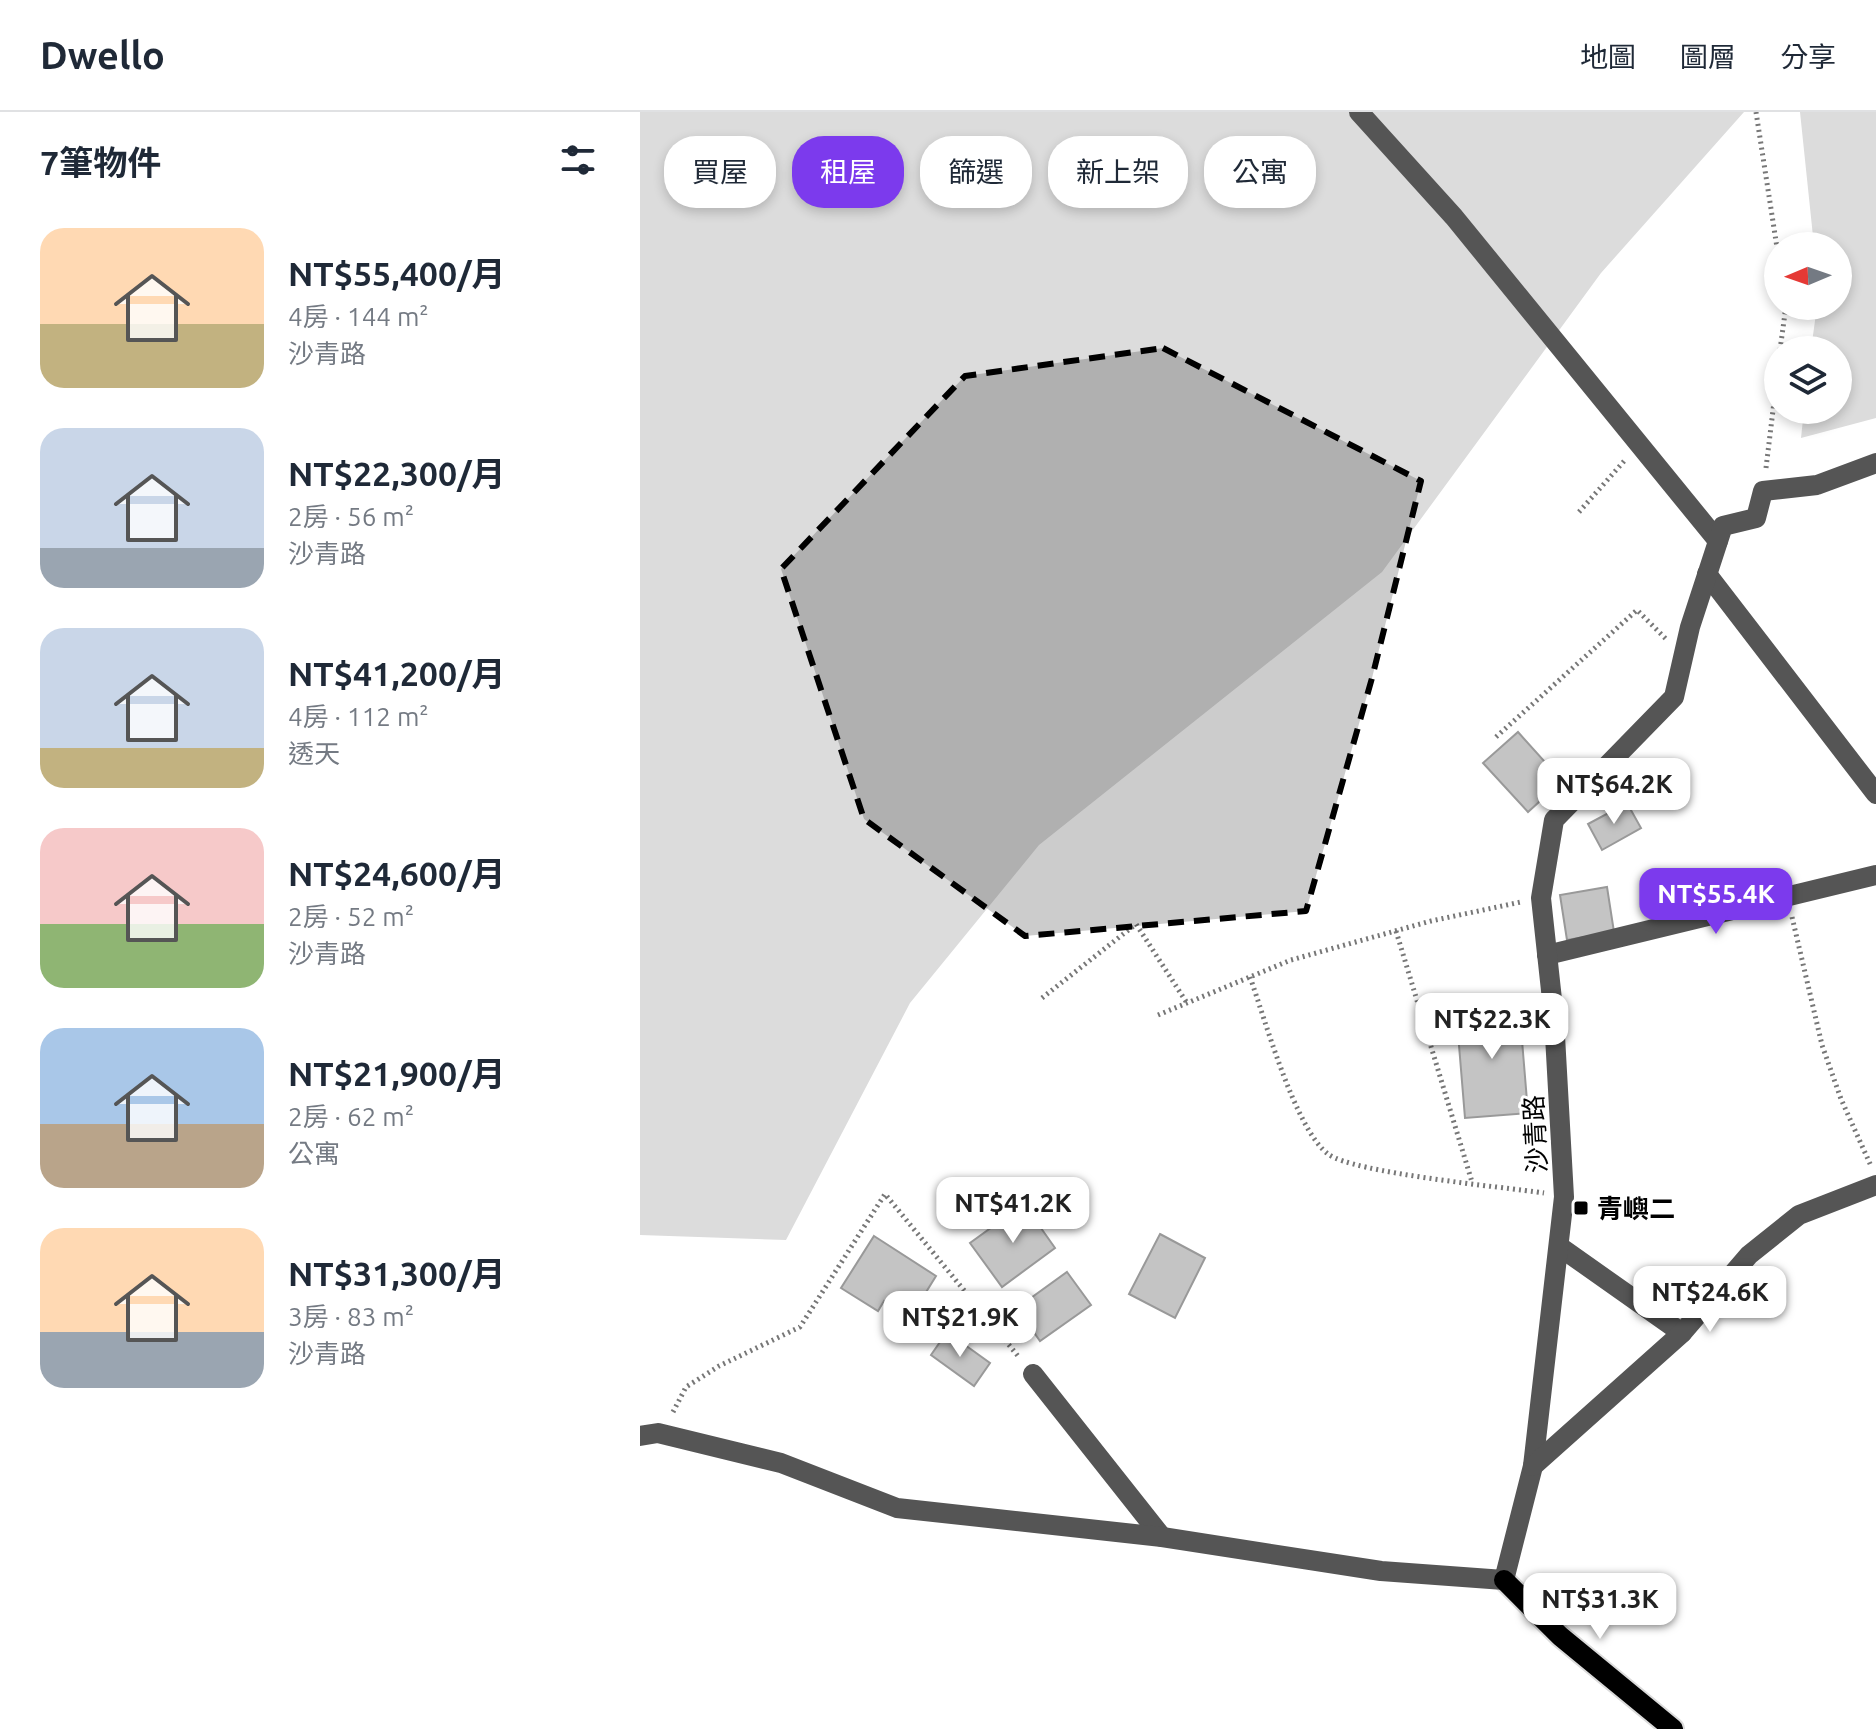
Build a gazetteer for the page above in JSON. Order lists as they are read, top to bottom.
{
  "streets": {
    "street": ["沙青路"]
  },
  "places": {
    "transit": ["青嶼二"]
  },
  "north": "left",
  "page": {
    "header": "Dwello",
    "nav": ["地圖", "圖層", "分享"],
    "heading": "7筆物件",
    "chip": [
      "買屋",
      "租屋",
      "篩選",
      "新上架",
      "公寓"
    ],
    "list": [
      {
        "name": "NT$55,400/月",
        "note": "4房 · 144 m² · 沙青路"
      },
      {
        "name": "NT$22,300/月",
        "note": "2房 · 56 m² · 沙青路"
      },
      {
        "name": "NT$41,200/月",
        "note": "4房 · 112 m² · 透天"
      },
      {
        "name": "NT$24,600/月",
        "note": "2房 · 52 m² · 沙青路"
      },
      {
        "name": "NT$21,900/月",
        "note": "2房 · 62 m² · 公寓"
      },
      {
        "name": "NT$31,300/月",
        "note": "3房 · 83 m² · 沙青路"
      }
    ],
    "price": [
      "NT$64.2K",
      "NT$55.4K",
      "NT$22.3K",
      "NT$41.2K",
      "NT$24.6K",
      "NT$21.9K",
      "NT$31.3K"
    ]
  }
}
